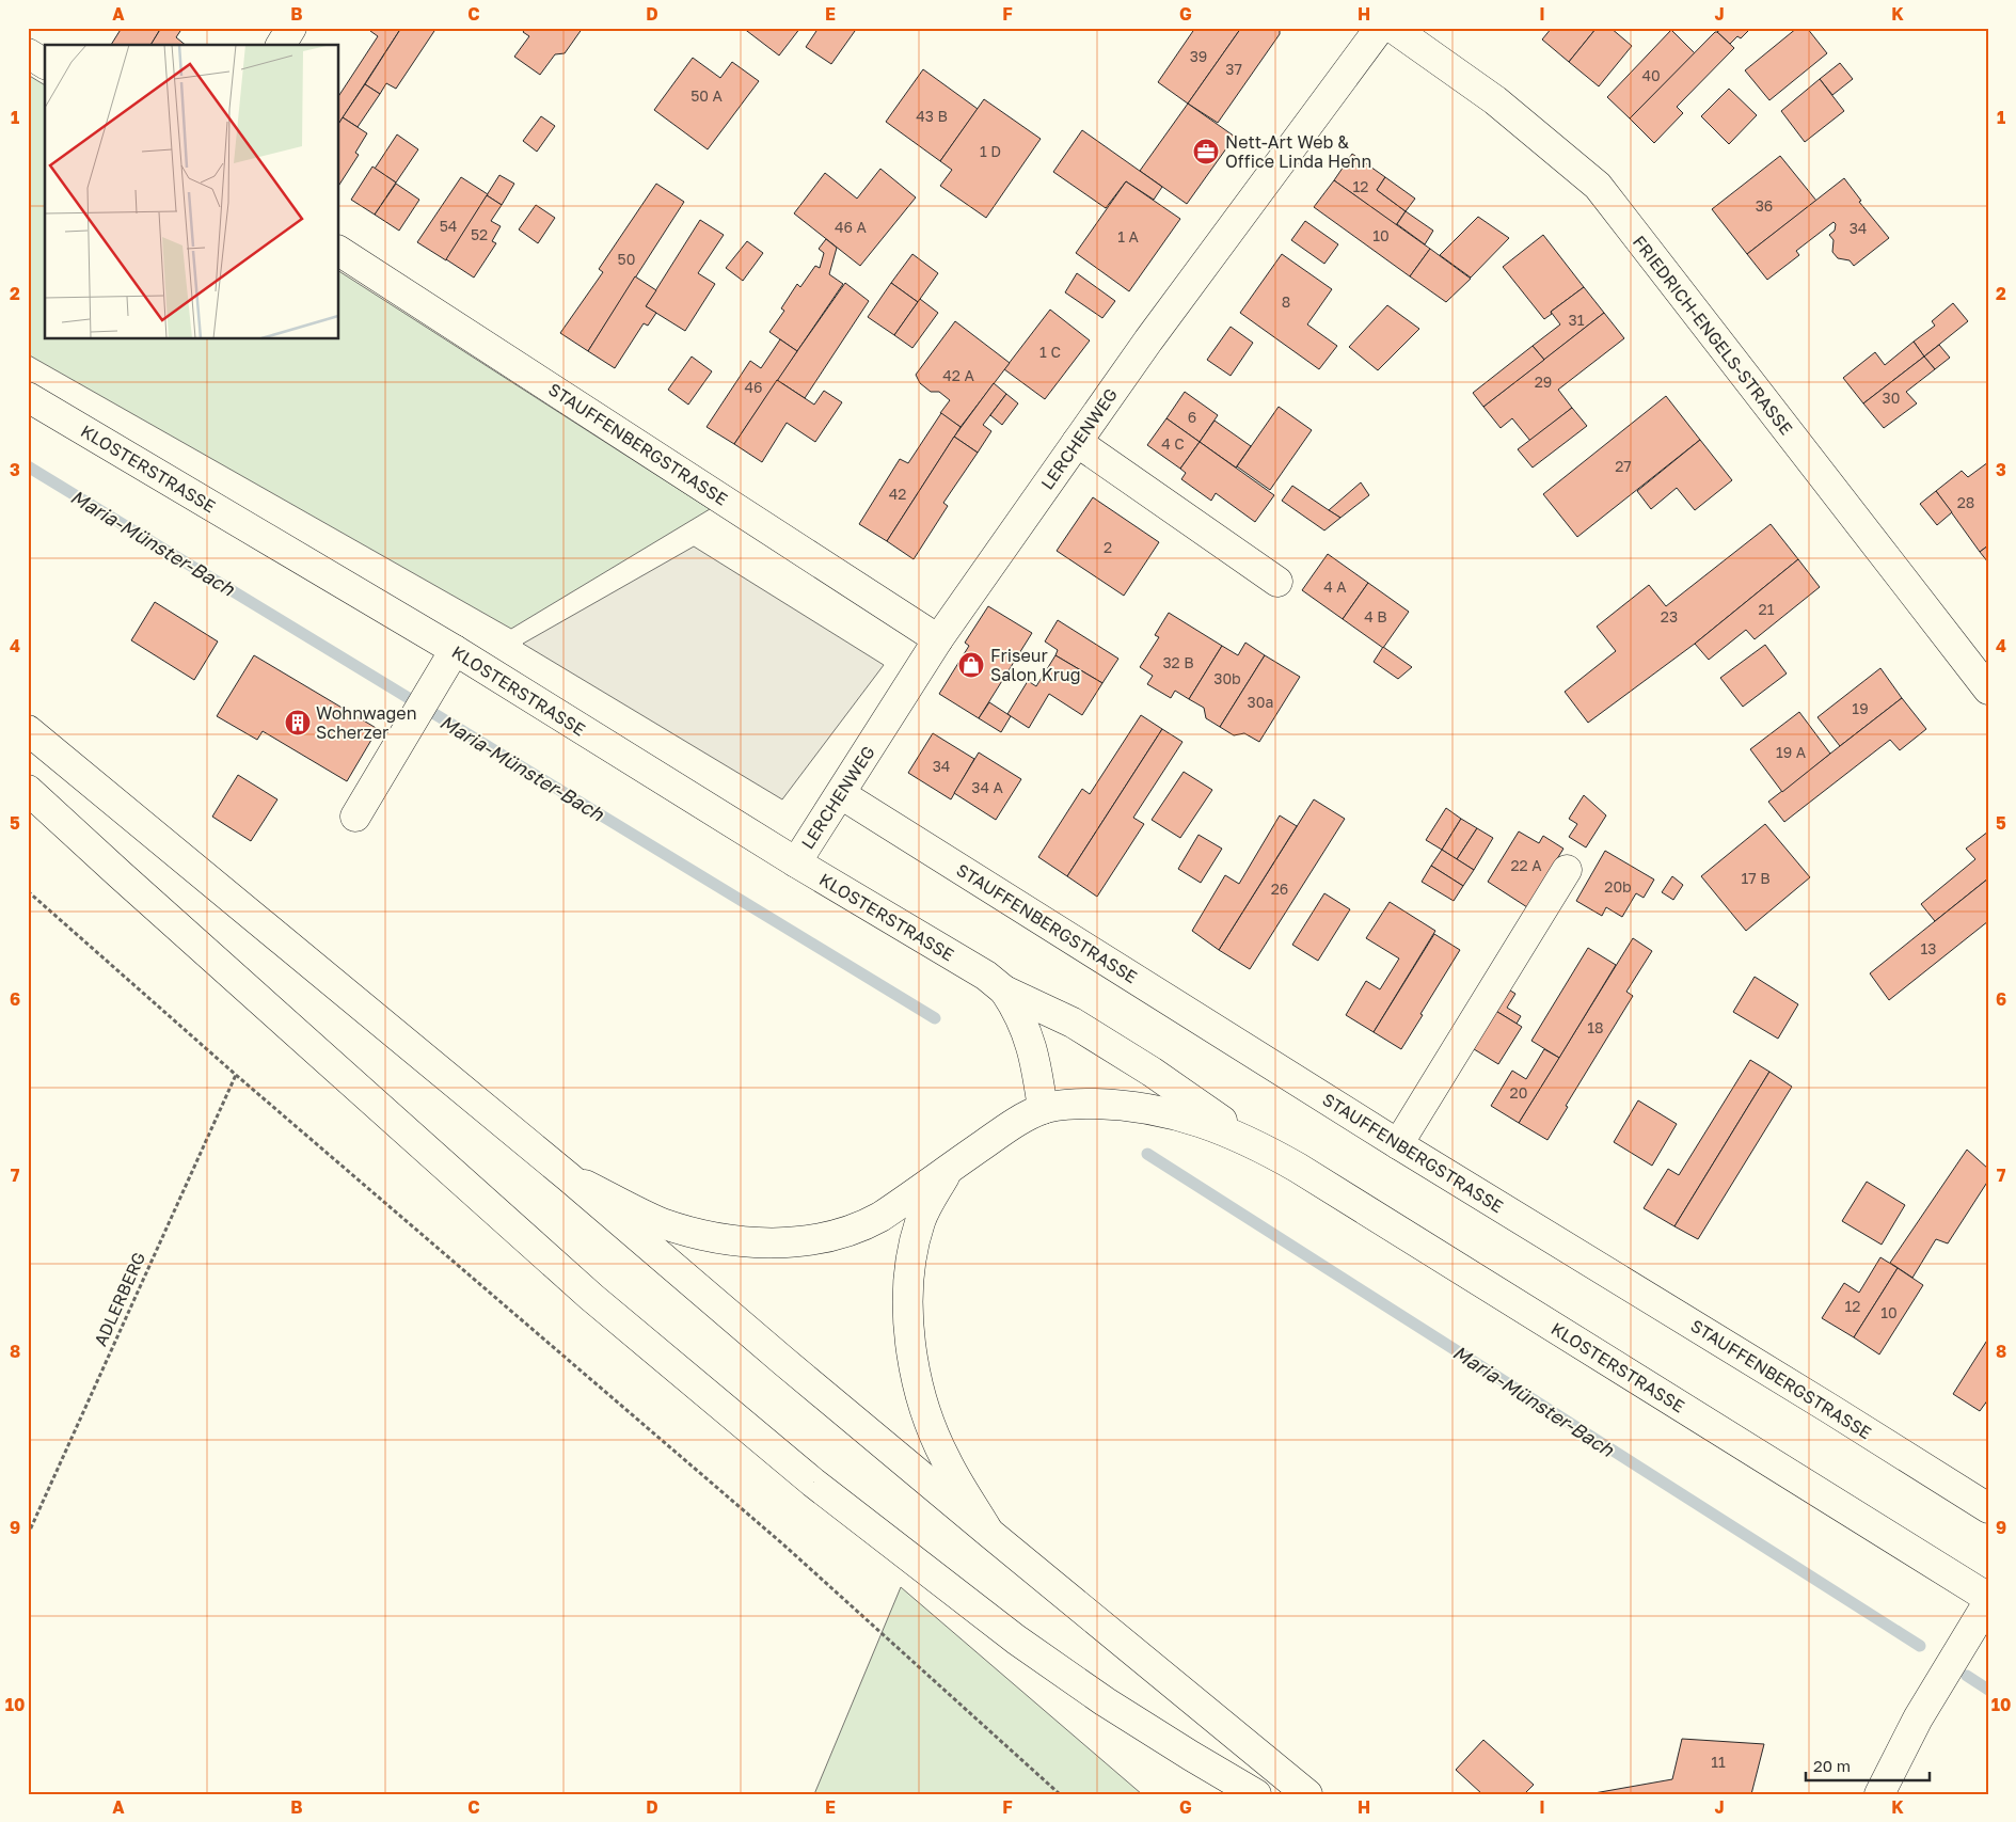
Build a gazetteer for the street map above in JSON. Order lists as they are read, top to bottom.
{
  "streets": {
    "street": [
      "FRIEDRICH-ENGELS-STRASSE",
      "LERCHENWEG",
      "STAUFFENBERGSTRASSE",
      "KLOSTERSTRASSE"
    ],
    "path": ["ADLERBERG"]
  },
  "crossings": [
    ["LERCHENWEG", "STAUFFENBERGSTRASSE"],
    ["LERCHENWEG", "KLOSTERSTRASSE"]
  ],
  "water": ["Maria-Münster-Bach"],
  "places": {
    "office": ["Nett-Art Web & Office Linda Henn"],
    "shop": ["Friseur Salon Krug"],
    "building": ["Wohnwagen Scherzer"]
  },
  "house_numbers": [
    "39",
    "37",
    "40",
    "50 A",
    "43 B",
    "1 D",
    "12",
    "36",
    "54",
    "46 A",
    "34",
    "52",
    "10",
    "1 A",
    "50",
    "8",
    "31",
    "1 C",
    "42 A",
    "29",
    "46",
    "30",
    "6",
    "4 C",
    "27",
    "42",
    "28",
    "2",
    "4 A",
    "21",
    "4 B",
    "23",
    "32 B",
    "30b",
    "30a",
    "19",
    "19 A",
    "34",
    "34 A",
    "22 A",
    "17 B",
    "20b",
    "26",
    "13",
    "18",
    "20",
    "12",
    "10",
    "11"
  ],
  "scale_bar": "20 m",
  "grid": {
    "columns": [
      "A",
      "B",
      "C",
      "D",
      "E",
      "F",
      "G",
      "H",
      "I",
      "J",
      "K"
    ],
    "rows": [
      "1",
      "2",
      "3",
      "4",
      "5",
      "6",
      "7",
      "8",
      "9",
      "10"
    ]
  }
}
